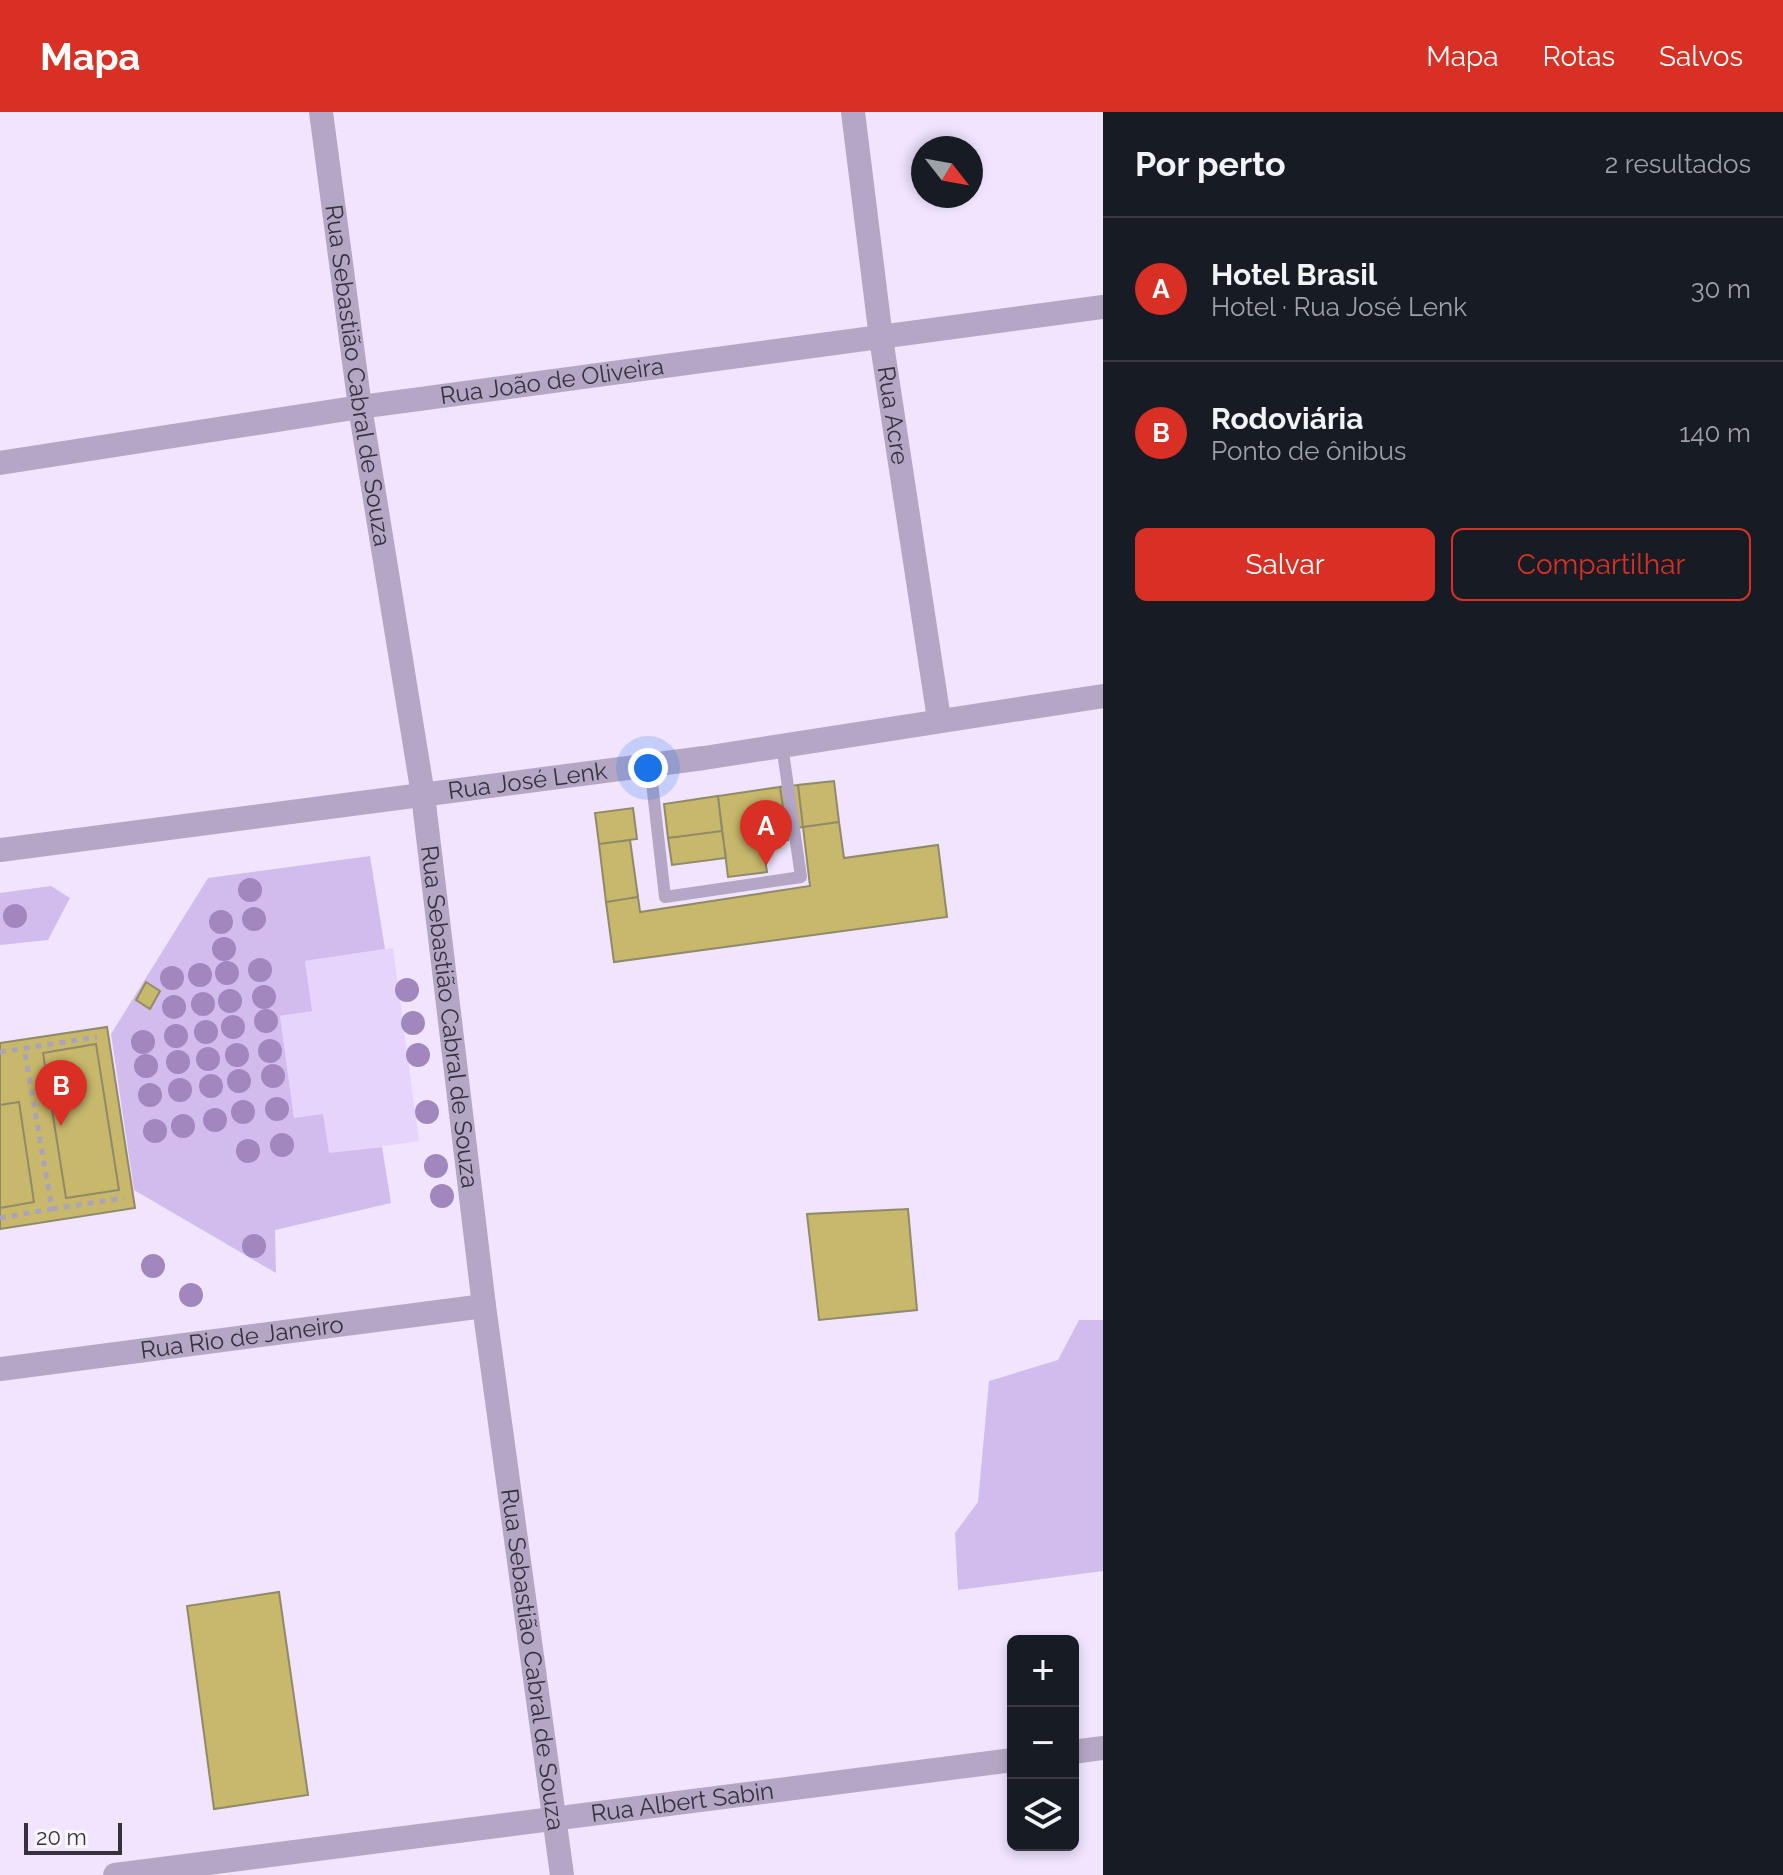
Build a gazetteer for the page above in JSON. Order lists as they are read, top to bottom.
{
  "streets": {
    "street": [
      "Rua Sebastião Cabral de Souza",
      "Rua João de Oliveira",
      "Rua Acre",
      "Rua José Lenk",
      "Rua Rio de Janeiro",
      "Rua Albert Sabin"
    ]
  },
  "crossings": [
    ["Rua Sebastião Cabral de Souza", "Rua João de Oliveira"],
    ["Rua Sebastião Cabral de Souza", "Rua José Lenk"],
    ["Rua Sebastião Cabral de Souza", "Rua Rio de Janeiro"],
    ["Rua Sebastião Cabral de Souza", "Rua Albert Sabin"],
    ["Rua João de Oliveira", "Rua Acre"],
    ["Rua Acre", "Rua José Lenk"]
  ],
  "scale_bar": "20 m",
  "north": "bottom right",
  "page": {
    "header": "Mapa",
    "nav": ["Mapa", "Rotas", "Salvos"],
    "heading": ["Por perto", "2 resultados"],
    "list": [
      {
        "mark": "A",
        "name": "Hotel Brasil",
        "note": "Hotel · Rua José Lenk",
        "value": "30 m"
      },
      {
        "mark": "B",
        "name": "Rodoviária",
        "note": "Ponto de ônibus",
        "value": "140 m"
      }
    ],
    "buttons": ["Salvar", "Compartilhar"],
    "pins": ["A", "B"],
    "map_buttons": ["+", "−"],
    "scale": "20 m"
  }
}
